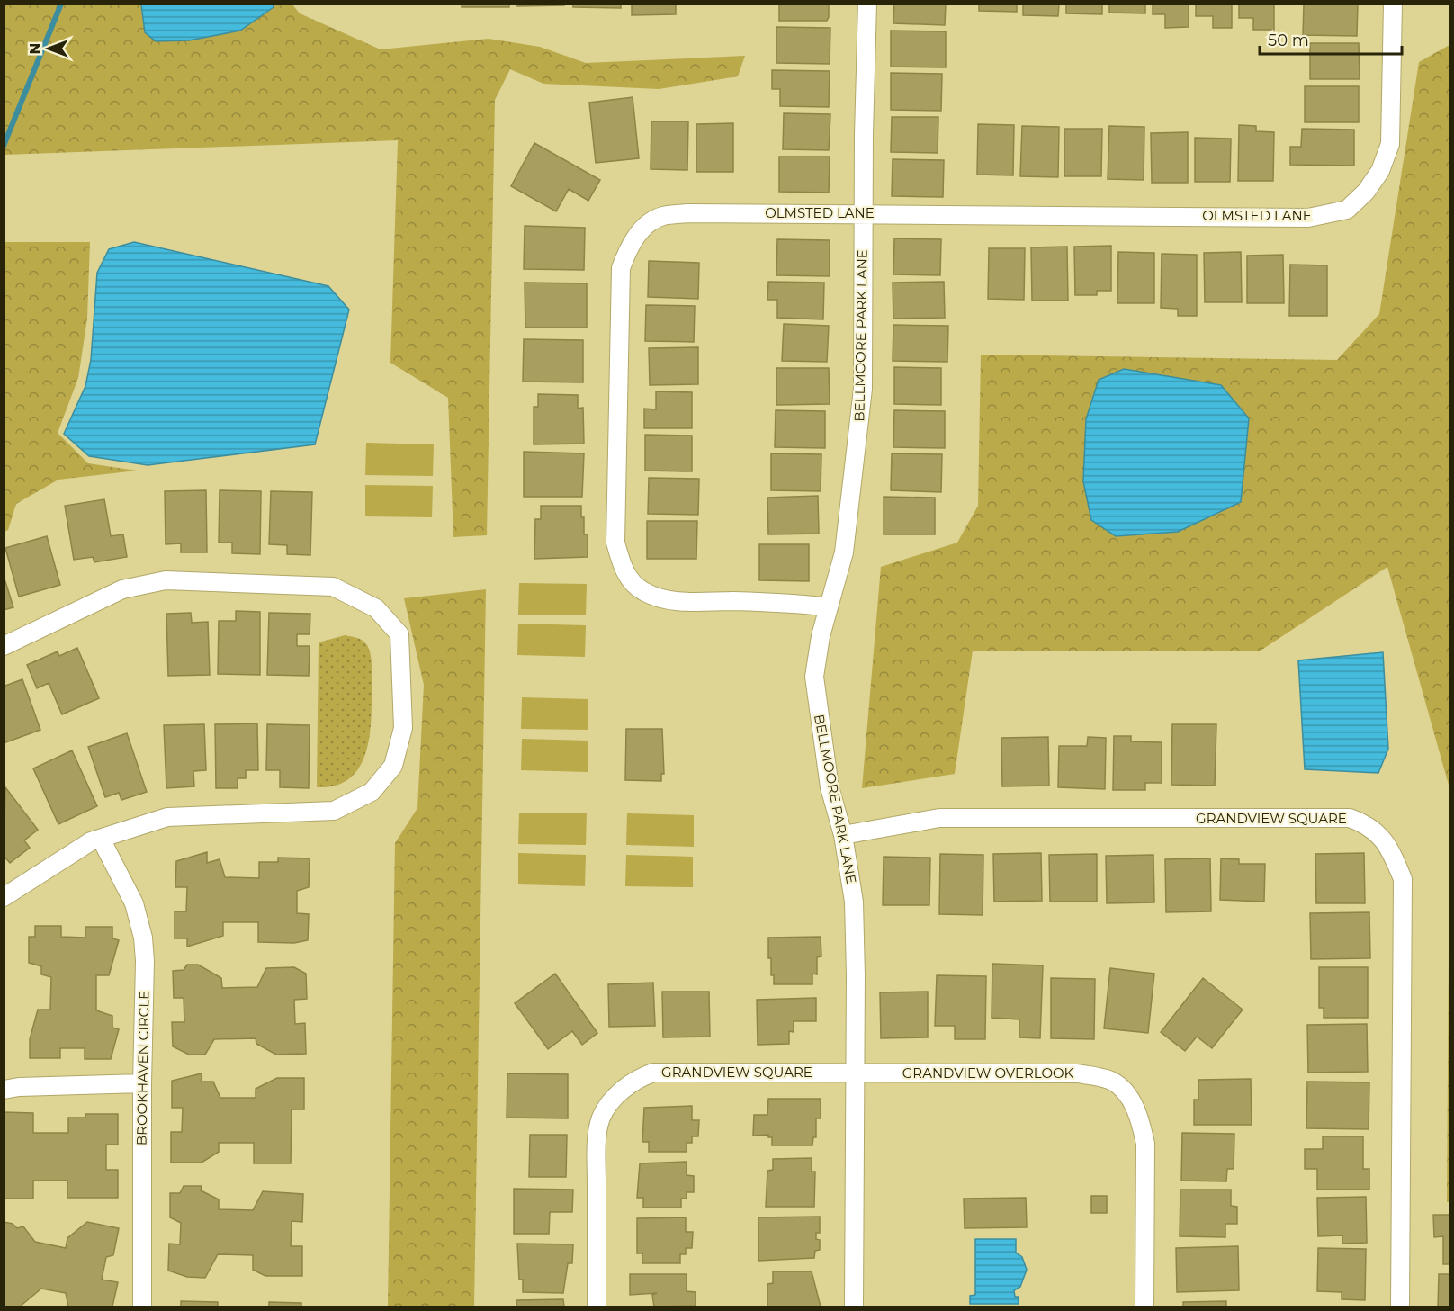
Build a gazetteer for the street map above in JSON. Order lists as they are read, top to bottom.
{
  "streets": {
    "street": [
      "OLMSTED LANE",
      "BELLMOORE PARK LANE",
      "GRANDVIEW SQUARE",
      "BROOKHAVEN CIRCLE",
      "GRANDVIEW OVERLOOK"
    ]
  },
  "crossings": [
    ["OLMSTED LANE", "BELLMOORE PARK LANE"],
    ["BELLMOORE PARK LANE", "GRANDVIEW SQUARE"],
    ["BELLMOORE PARK LANE", "GRANDVIEW OVERLOOK"],
    ["GRANDVIEW SQUARE", "GRANDVIEW OVERLOOK"]
  ],
  "scale_bar": "50 m",
  "north": "left"
}
